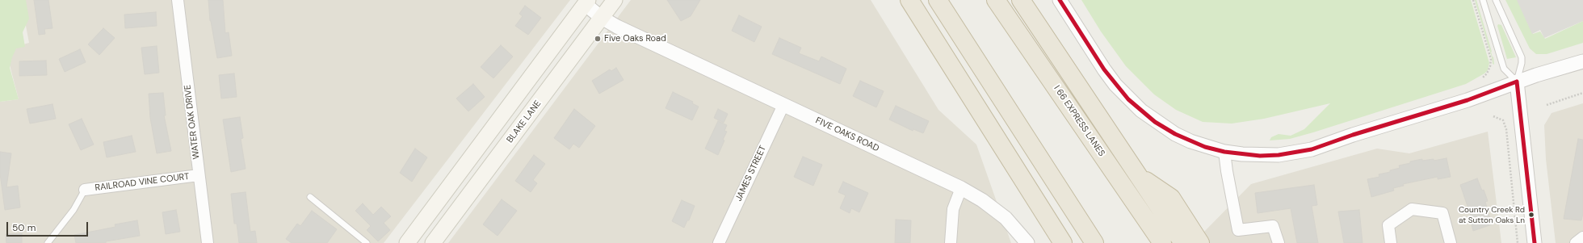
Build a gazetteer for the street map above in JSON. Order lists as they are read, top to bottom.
{
  "streets": {
    "highway": ["I 66 EXPRESS LANES"],
    "main road": ["BLAKE LANE"],
    "street": [
      "WATER OAK DRIVE",
      "FIVE OAKS ROAD",
      "JAMES STREET",
      "RAILROAD VINE COURT"
    ]
  },
  "crossings": [
    ["WATER OAK DRIVE", "RAILROAD VINE COURT"],
    ["BLAKE LANE", "FIVE OAKS ROAD"],
    ["FIVE OAKS ROAD", "JAMES STREET"]
  ],
  "places": ["Five Oaks Road", "Country Creek Rd at Sutton Oaks Ln"],
  "scale_bar": "50 m"
}
